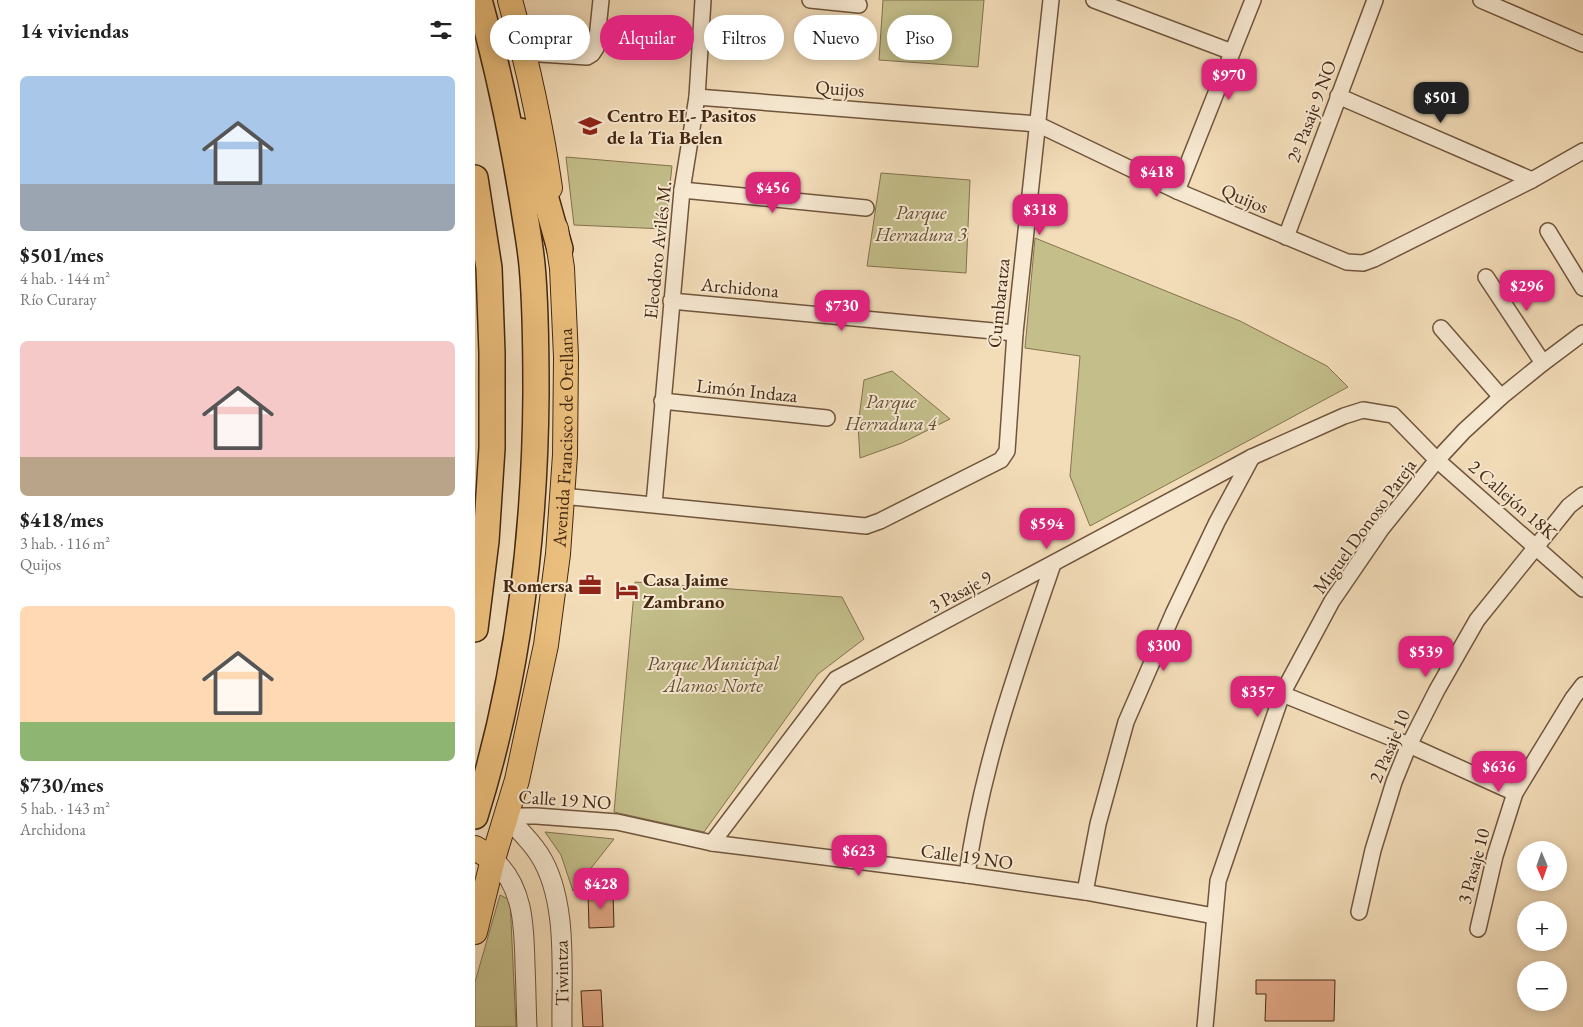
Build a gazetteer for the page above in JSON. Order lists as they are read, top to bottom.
{
  "streets": {
    "highway": ["Avenida Francisco de Orellana"],
    "street": [
      "Quijos",
      "2º Pasaje 9 NO",
      "Eleodoro Avilés M.",
      "Archidona",
      "Cumbaratza",
      "Limón Indaza",
      "2 Callejón 18K",
      "Miguel Donoso Pareja",
      "3 Pasaje 9",
      "2 Pasaje 10",
      "Calle 19 NO",
      "3 Pasaje 10",
      "Tiwintza"
    ]
  },
  "crossings": [
    ["Quijos", "2º Pasaje 9 NO"],
    ["Quijos", "Eleodoro Avilés M."],
    ["Quijos", "Cumbaratza"],
    ["Eleodoro Avilés M.", "Archidona"],
    ["Eleodoro Avilés M.", "Cumbaratza"],
    ["Eleodoro Avilés M.", "Limón Indaza"],
    ["Archidona", "Cumbaratza"],
    ["Avenida Francisco de Orellana", "Calle 19 NO"],
    ["Avenida Francisco de Orellana", "Tiwintza"],
    ["2 Callejón 18K", "Miguel Donoso Pareja"],
    ["2 Callejón 18K", "3 Pasaje 9"],
    ["2 Callejón 18K", "2 Pasaje 10"],
    ["Miguel Donoso Pareja", "3 Pasaje 9"],
    ["Miguel Donoso Pareja", "Calle 19 NO"],
    ["3 Pasaje 9", "Calle 19 NO"],
    ["Calle 19 NO", "Tiwintza"]
  ],
  "parks": ["Parque Herradura 3", "Parque Herradura 4", "Parque Municipal Alamos Norte"],
  "places": {
    "school or university": ["Centro EI.- Pasitos de la Tia Belen"],
    "office": ["Romersa"],
    "hotel": ["Casa Jaime Zambrano"]
  },
  "north": "bottom",
  "page": {
    "heading": "14 viviendas",
    "chip": [
      "Comprar",
      "Alquilar",
      "Filtros",
      "Nuevo",
      "Piso"
    ],
    "price": [
      "$970",
      "$501",
      "$418",
      "$456",
      "$318",
      "$296",
      "$730",
      "$594",
      "$300",
      "$539",
      "$357",
      "$636",
      "$623",
      "$428"
    ],
    "list": [
      {
        "name": "$501/mes",
        "note": "4 hab. · 144 m² · Río Curaray"
      },
      {
        "name": "$418/mes",
        "note": "3 hab. · 116 m² · Quijos"
      },
      {
        "name": "$730/mes",
        "note": "5 hab. · 143 m² · Archidona"
      }
    ],
    "map_buttons": ["+", "−"]
  }
}
